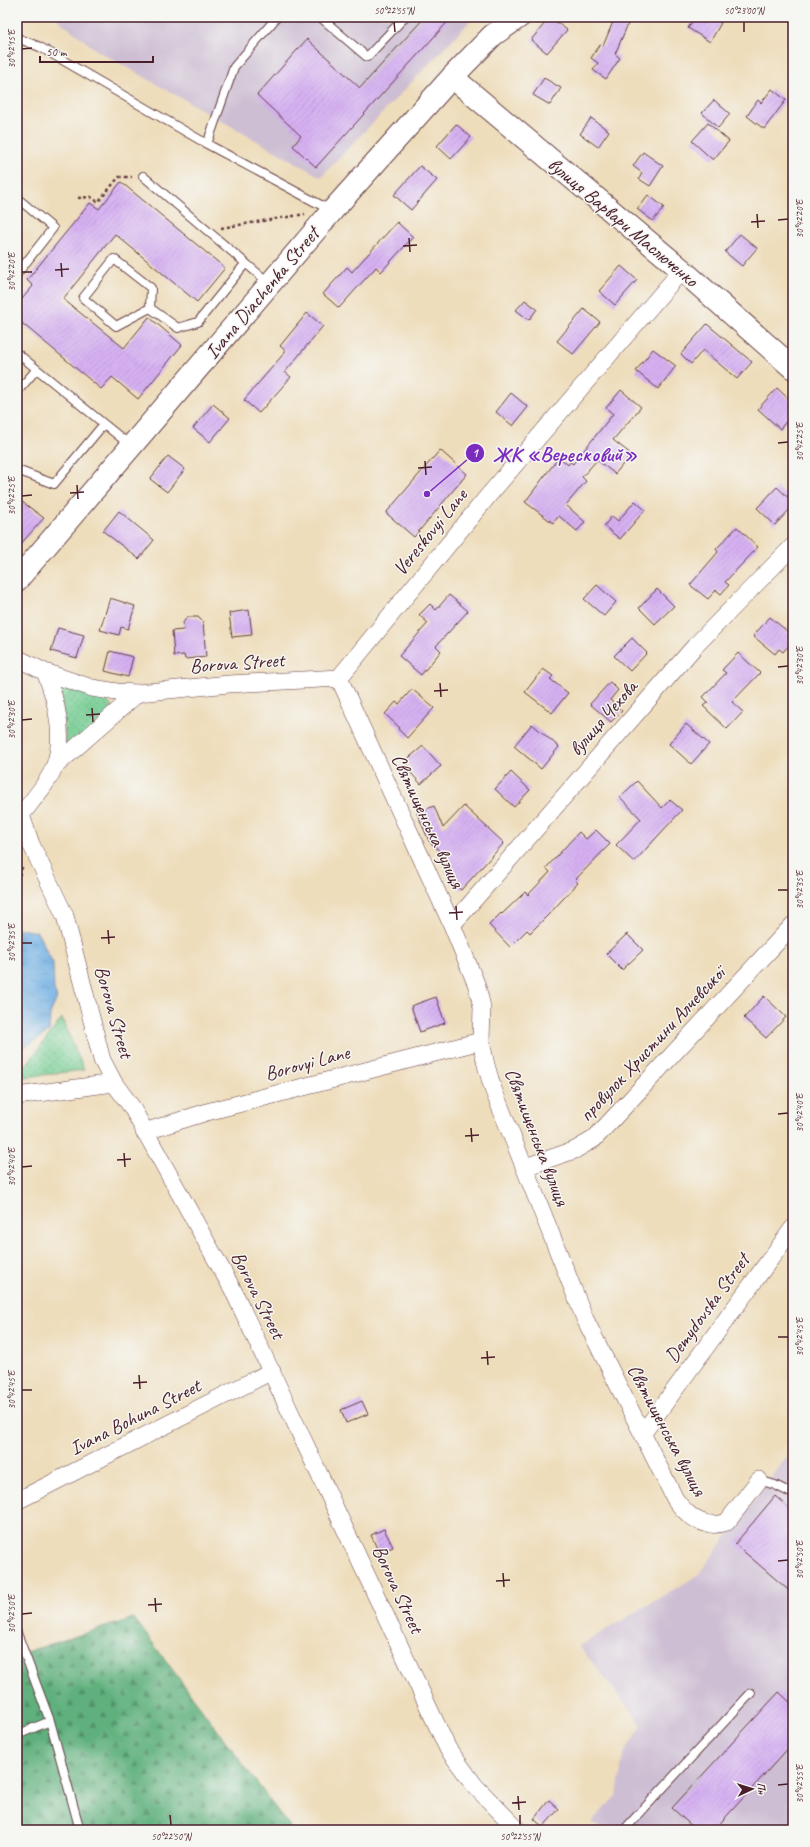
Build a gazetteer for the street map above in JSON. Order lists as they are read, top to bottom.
{
  "streets": {
    "street": [
      "вулиця Варвари Маслюченко",
      "Ivana Diachenka Street",
      "Vereskovyi Lane",
      "Borova Street",
      "вулиця Чехова",
      "Святищенська вулиця",
      "провулок Христини Алчевської",
      "Borovyi Lane",
      "Demydovska Street",
      "Ivana Bohuna Street"
    ]
  },
  "crossings": [
    ["вулиця Варвари Маслюченко", "Ivana Diachenka Street"],
    ["вулиця Варвари Маслюченко", "Vereskovyi Lane"],
    ["Vereskovyi Lane", "Borova Street"],
    ["Vereskovyi Lane", "Святищенська вулиця"],
    ["Borova Street", "Святищенська вулиця"],
    ["Borova Street", "Borovyi Lane"],
    ["Borova Street", "Ivana Bohuna Street"],
    ["вулиця Чехова", "Святищенська вулиця"],
    ["Святищенська вулиця", "провулок Христини Алчевської"],
    ["Святищенська вулиця", "Borovyi Lane"],
    ["Святищенська вулиця", "Demydovska Street"]
  ],
  "places": ["ЖК «Вересковий»"],
  "scale_bar": "50 m",
  "north": "right",
  "coordinates": [
    "50°22'55\"N",
    "50°23'00\"N",
    "30°42'15\"E",
    "30°42'20\"E",
    "30°42'25\"E",
    "30°42'30\"E",
    "30°42'35\"E",
    "30°42'40\"E",
    "30°42'45\"E",
    "30°42'50\"E",
    "30°42'55\"E",
    "50°22'50\"N"
  ]
}
